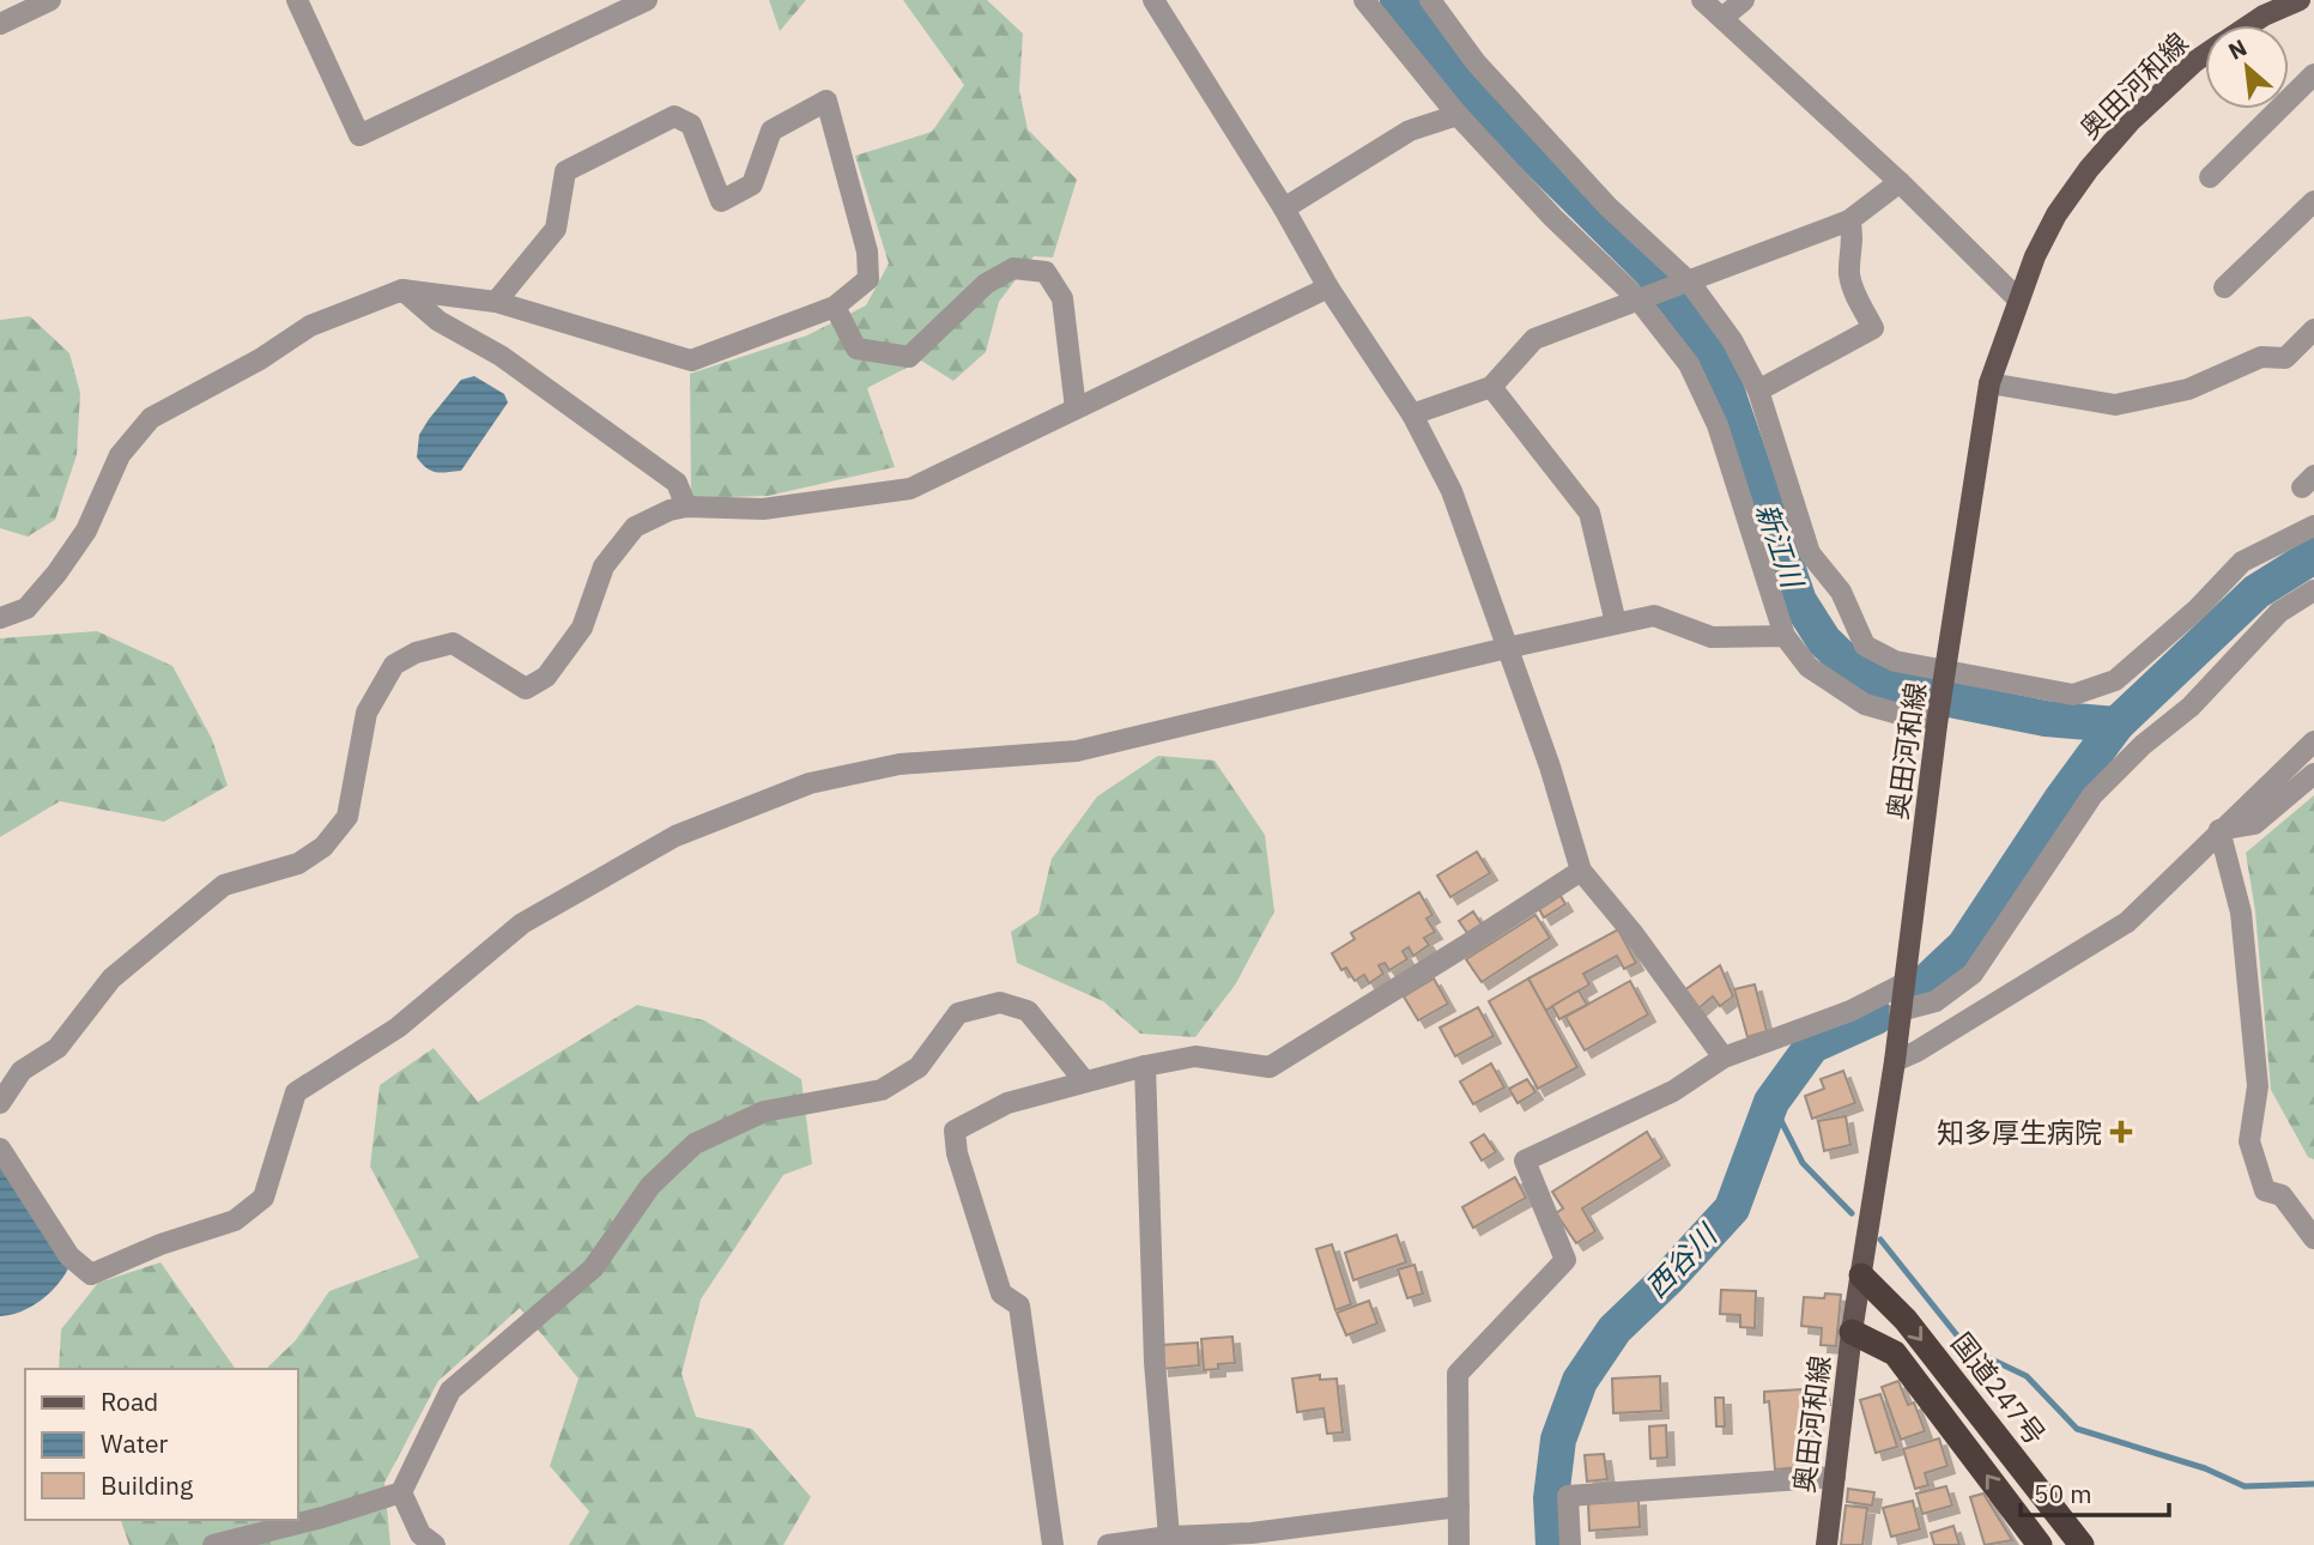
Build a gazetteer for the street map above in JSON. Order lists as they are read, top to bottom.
{
  "streets": {
    "highway": ["国道247号"],
    "main road": ["奥田河和線"]
  },
  "crossings": [
    ["奥田河和線", "国道247号"]
  ],
  "water": ["新江川", "西谷川"],
  "places": {
    "health": ["知多厚生病院"]
  },
  "legend": ["Road", "Water", "Building"],
  "scale_bar": "50 m",
  "north": "top left"
}
